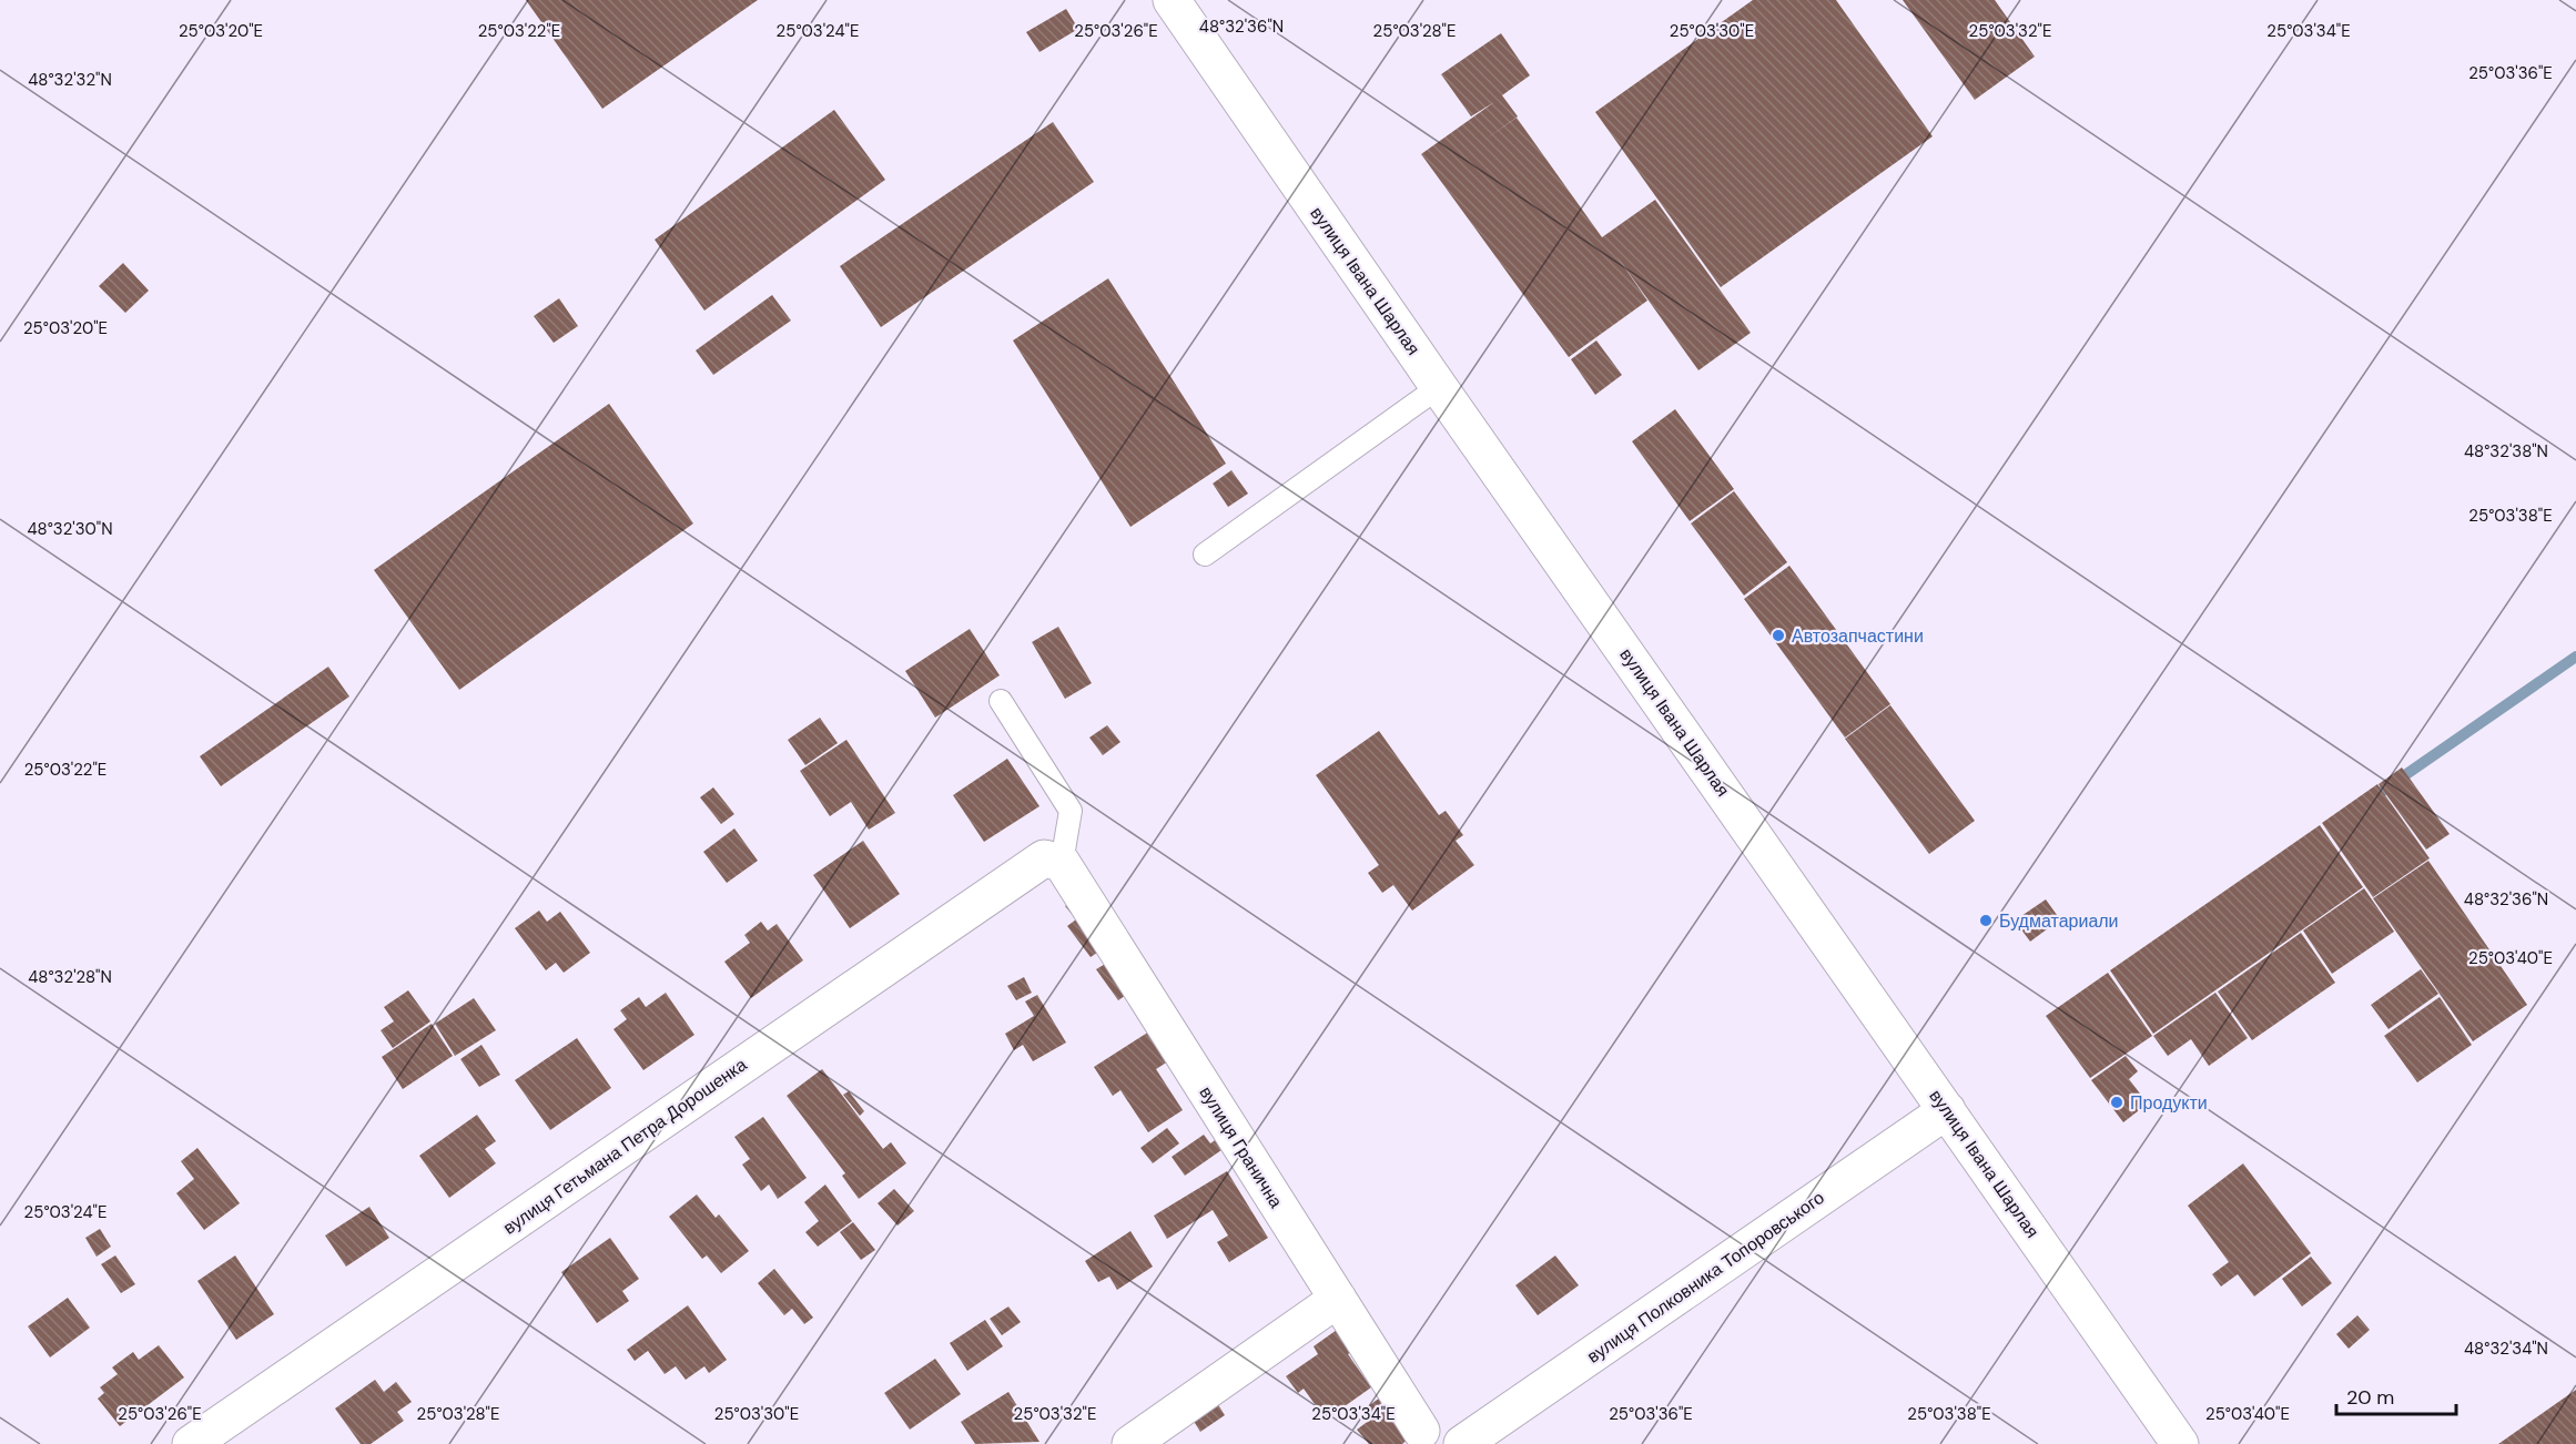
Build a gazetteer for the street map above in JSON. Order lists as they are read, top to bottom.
{
  "streets": {
    "street": [
      "вулиця Івана Шарлая",
      "вулиця Гетьмана Петра Дорошенка",
      "вулиця Гранична",
      "вулиця Полковника Топоровського"
    ]
  },
  "crossings": [
    ["вулиця Івана Шарлая", "вулиця Полковника Топоровського"],
    ["вулиця Гетьмана Петра Дорошенка", "вулиця Гранична"]
  ],
  "places": ["Автозапчастини", "Будматариали", "Продукти"],
  "scale_bar": "20 m",
  "coordinates": [
    "48°32'36\"N",
    "25°03'20\"E",
    "25°03'22\"E",
    "25°03'24\"E",
    "25°03'26\"E",
    "25°03'28\"E",
    "25°03'30\"E",
    "25°03'32\"E",
    "25°03'34\"E",
    "25°03'36\"E",
    "48°32'32\"N",
    "48°32'38\"N",
    "25°03'38\"E",
    "48°32'30\"N",
    "25°03'40\"E",
    "48°32'28\"N",
    "48°32'34\"N"
  ]
}
